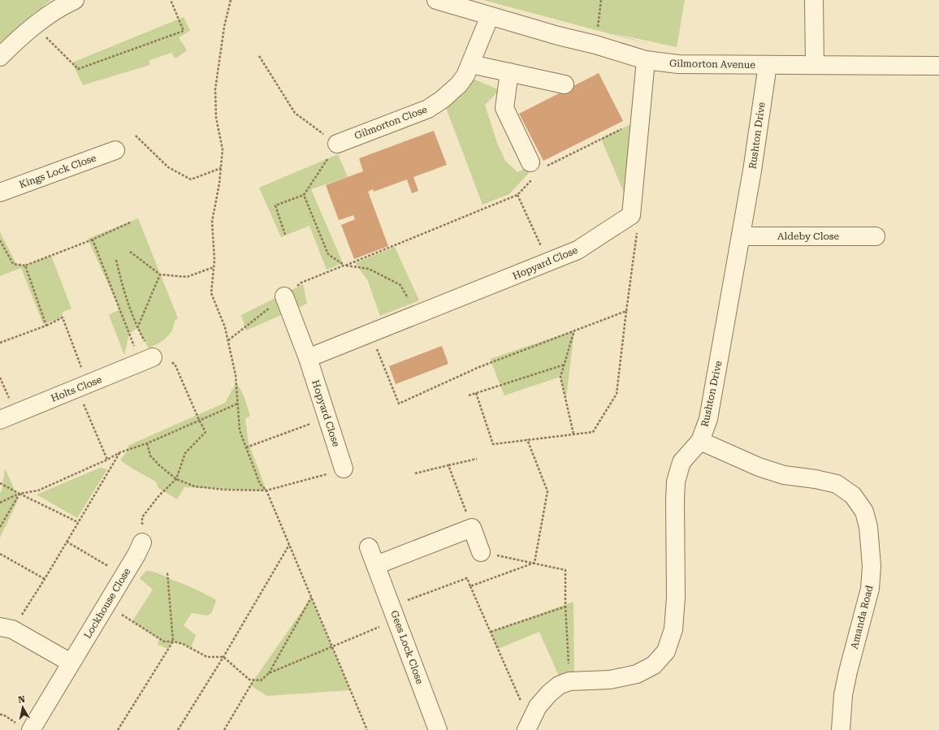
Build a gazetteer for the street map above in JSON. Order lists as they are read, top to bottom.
{
  "streets": {
    "street": [
      "Gilmorton Avenue",
      "Gilmorton Close",
      "Rushton Drive",
      "Kings Lock Close",
      "Aldeby Close",
      "Hopyard Close",
      "Holts Close",
      "Lockhouse Close",
      "Amanda Road",
      "Gees Lock Close"
    ]
  },
  "crossings": [
    ["Gilmorton Avenue", "Gilmorton Close"],
    ["Gilmorton Avenue", "Rushton Drive"],
    ["Rushton Drive", "Aldeby Close"],
    ["Rushton Drive", "Amanda Road"]
  ],
  "north": "top"
}
